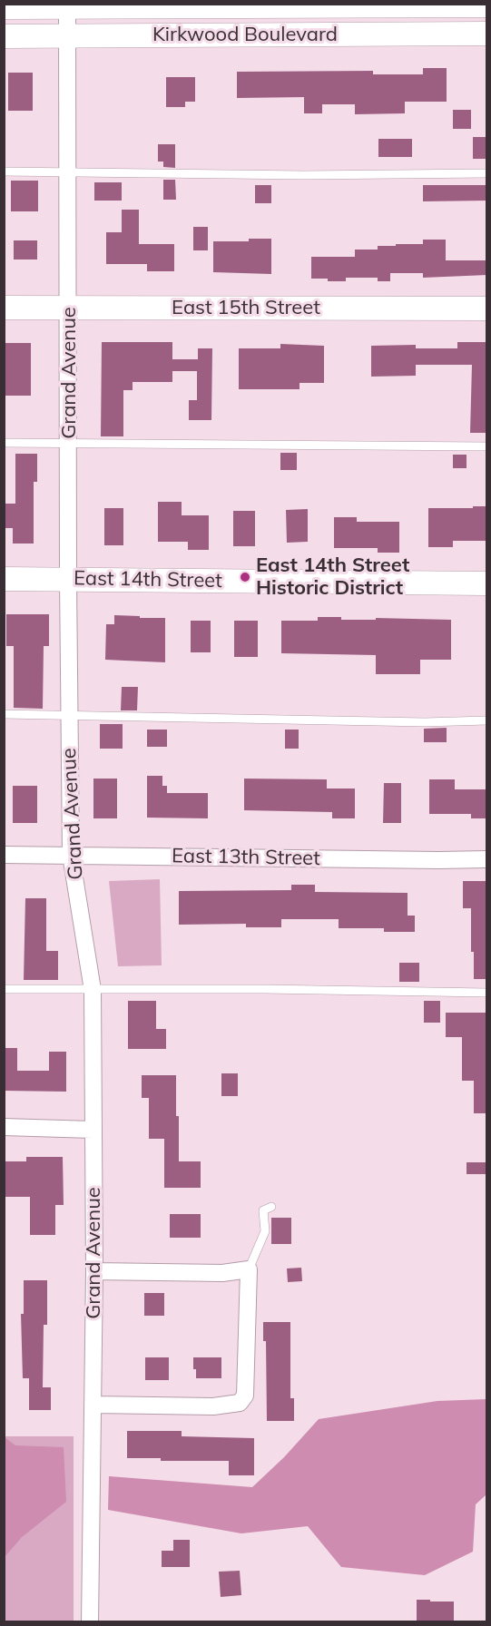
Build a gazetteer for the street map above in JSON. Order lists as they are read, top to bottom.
{
  "streets": {
    "street": [
      "Kirkwood Boulevard",
      "East 15th Street",
      "Grand Avenue",
      "East 14th Street",
      "East 13th Street"
    ]
  },
  "crossings": [
    ["Kirkwood Boulevard", "Grand Avenue"],
    ["East 15th Street", "Grand Avenue"],
    ["Grand Avenue", "East 14th Street"],
    ["Grand Avenue", "East 13th Street"]
  ],
  "places": ["East 14th Street Historic District"]
}
